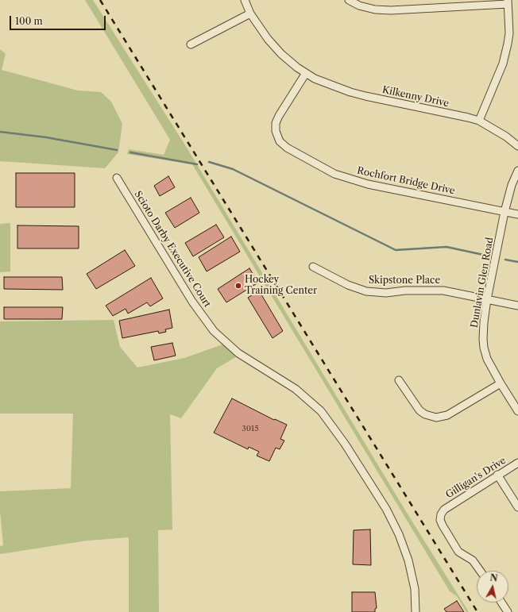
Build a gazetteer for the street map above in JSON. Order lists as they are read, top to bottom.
{
  "streets": {
    "street": [
      "Kilkenny Drive",
      "Rochfort Bridge Drive",
      "Scioto Darby Executive Court",
      "Skipstone Place",
      "Dunlavin Glen Road",
      "Gilligan's Drive"
    ]
  },
  "crossings": [
    ["Kilkenny Drive", "Rochfort Bridge Drive"],
    ["Rochfort Bridge Drive", "Dunlavin Glen Road"],
    ["Skipstone Place", "Dunlavin Glen Road"]
  ],
  "places": ["Hockey Training Center"],
  "house_numbers": ["3015"],
  "scale_bar": "100 m",
  "north": "top"
}
